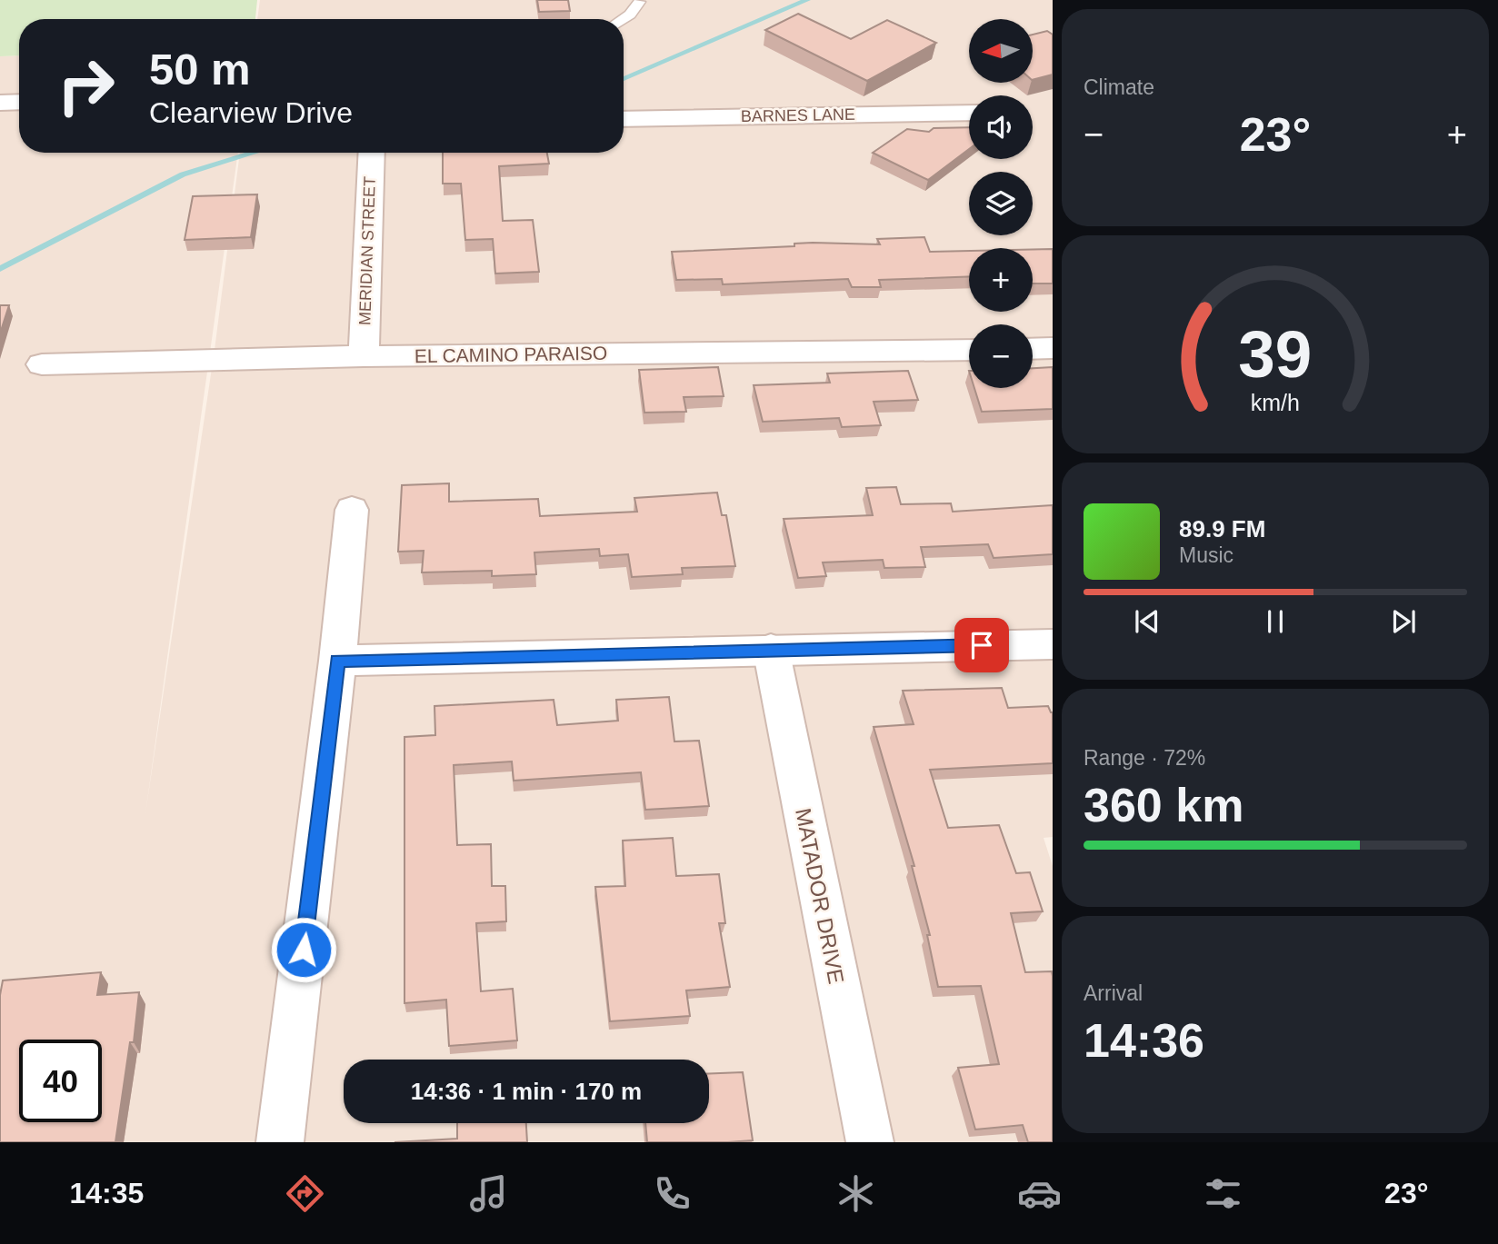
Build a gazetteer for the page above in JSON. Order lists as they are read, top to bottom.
{
  "streets": {
    "street": [
      "BARNES LANE",
      "MERIDIAN STREET",
      "EL CAMINO PARAISO",
      "MATADOR DRIVE"
    ]
  },
  "crossings": [
    ["MERIDIAN STREET", "EL CAMINO PARAISO"]
  ],
  "north": "left",
  "page": {
    "tile": [
      "Climate",
      ["Range · 72%", "360 km"],
      ["Arrival", "14:36"]
    ],
    "map_buttons": ["+", "−"],
    "turn": ["50 m", "Clearview Drive"],
    "heat": ["−", "23°", "+"],
    "song": ["89.9 FM", "Music"],
    "limit": "40",
    "trip": "14:36 · 1 min · 170 m",
    "tabs": ["14:35", "23°"],
    "gauge": ["39", "km/h"]
  }
}
